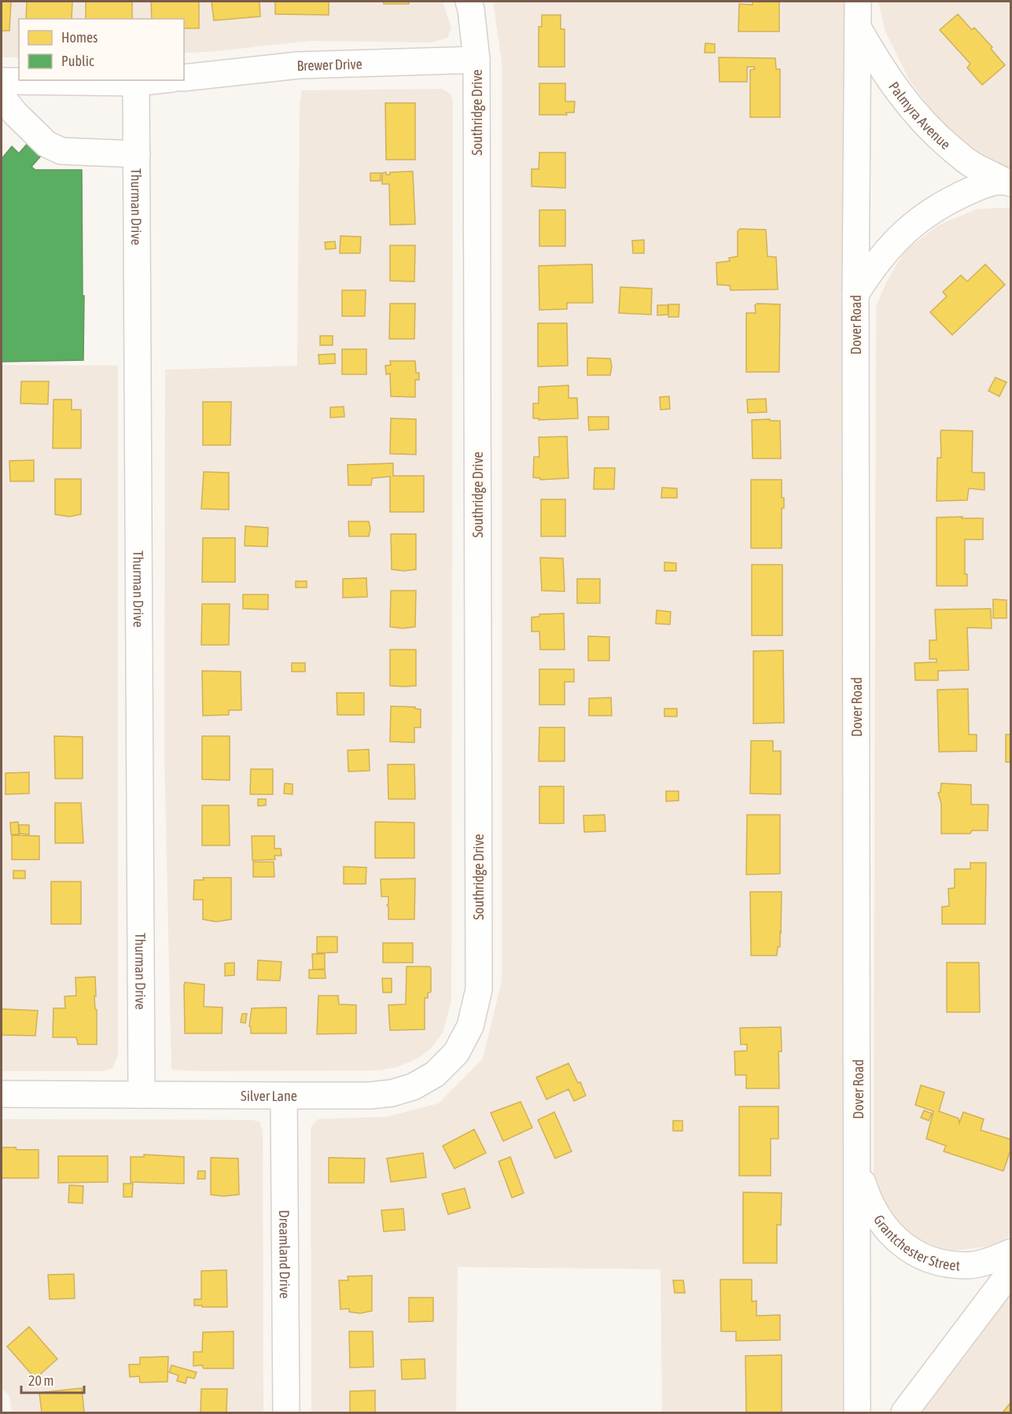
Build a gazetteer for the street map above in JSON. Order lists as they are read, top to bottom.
{
  "streets": {
    "street": [
      "Brewer Drive",
      "Southridge Drive",
      "Palmyra Avenue",
      "Thurman Drive",
      "Dover Road",
      "Silver Lane",
      "Grantchester Street",
      "Dreamland Drive"
    ]
  },
  "crossings": [
    ["Brewer Drive", "Southridge Drive"],
    ["Southridge Drive", "Silver Lane"],
    ["Palmyra Avenue", "Dover Road"],
    ["Thurman Drive", "Silver Lane"],
    ["Dover Road", "Grantchester Street"],
    ["Silver Lane", "Dreamland Drive"]
  ],
  "legend": ["Homes", "Public"],
  "scale_bar": "20 m"
}
